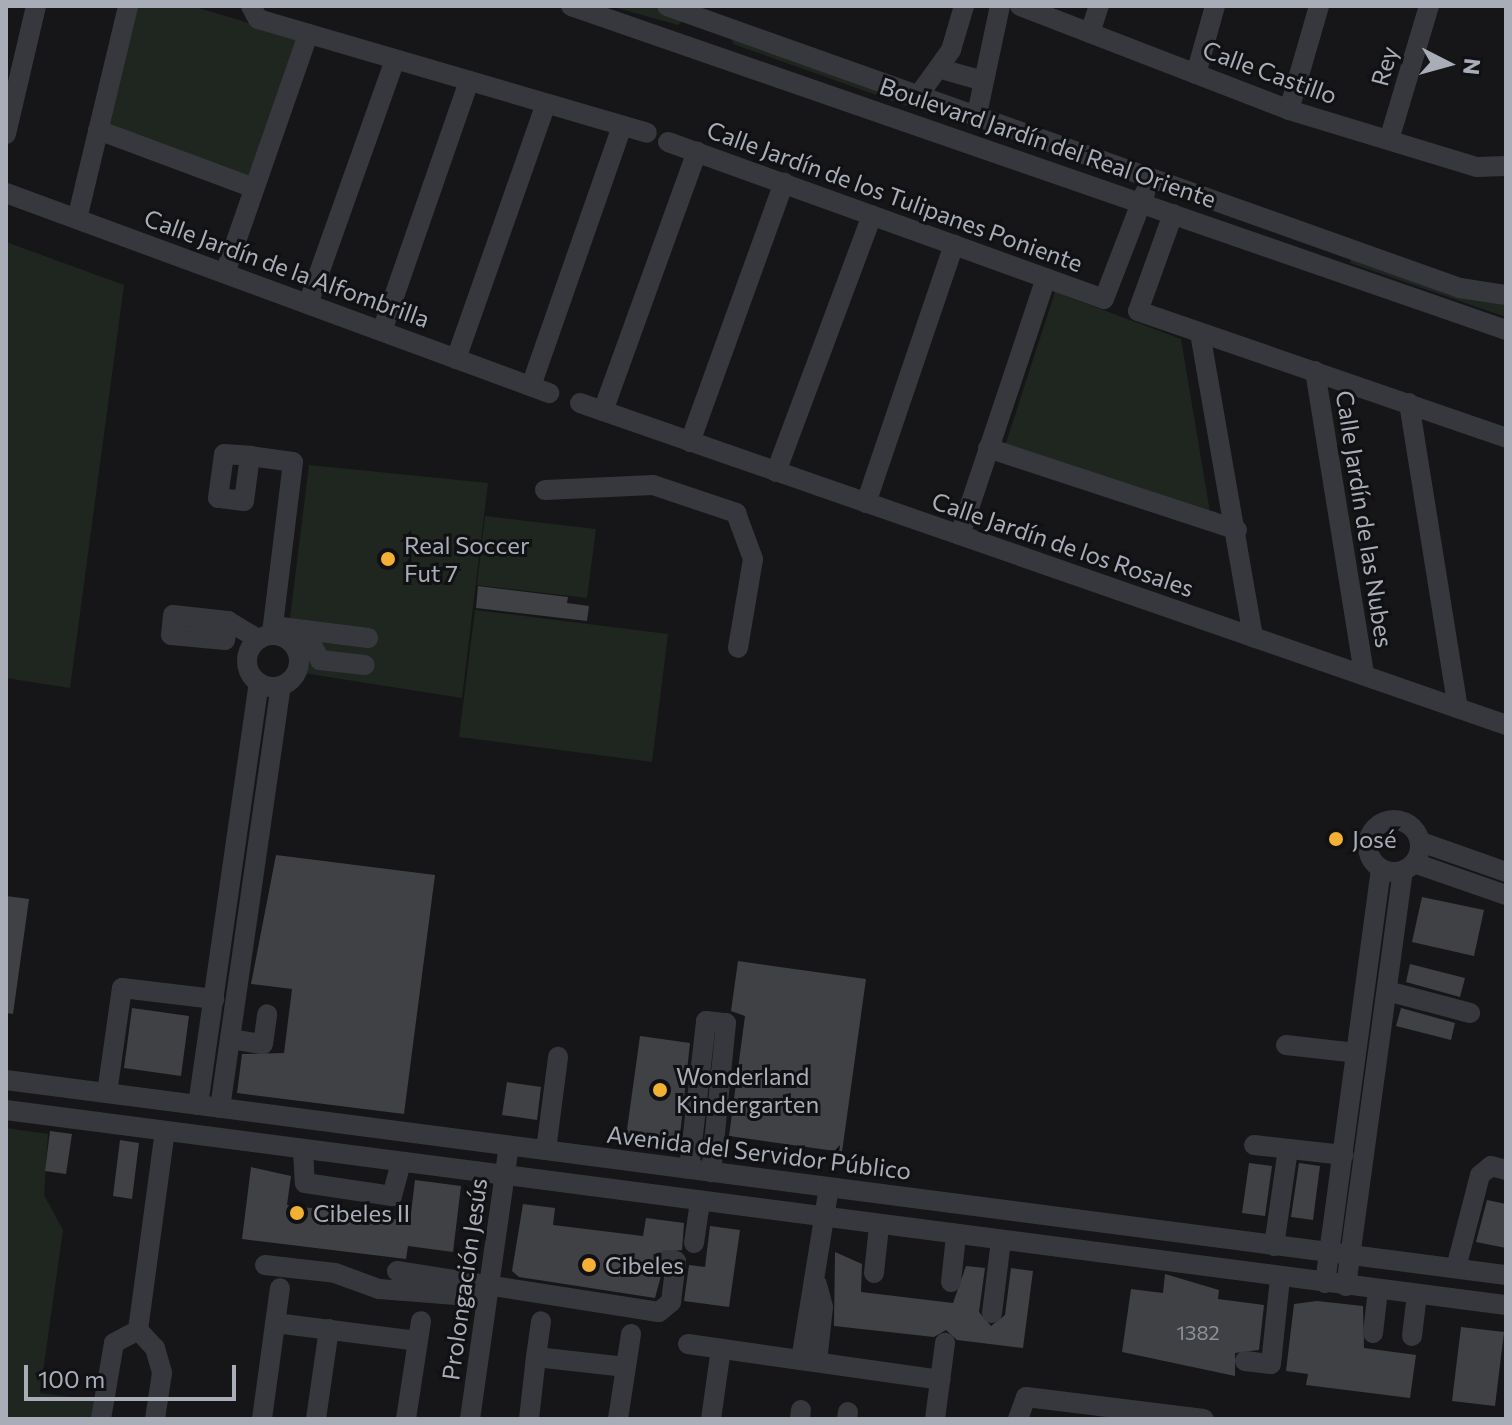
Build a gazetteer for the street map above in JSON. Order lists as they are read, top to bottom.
{
  "streets": {
    "street": [
      "Rey",
      "Calle Castillo",
      "Boulevard Jardín del Real Oriente",
      "Calle Jardín de los Tulipanes Poniente",
      "Calle Jardín de la Alfombrilla",
      "Calle Jardín de las Nubes",
      "Calle Jardín de los Rosales",
      "Avenida del Servidor Público",
      "Prolongación Jesús"
    ]
  },
  "crossings": [
    ["Rey", "Calle Castillo"],
    ["Calle Jardín de las Nubes", "Calle Jardín de los Rosales"],
    ["Avenida del Servidor Público", "Prolongación Jesús"]
  ],
  "places": [
    "Real Soccer Fut 7",
    "José",
    "Wonderland Kindergarten",
    "Cibeles II",
    "Cibeles"
  ],
  "house_numbers": ["1382"],
  "scale_bar": "100 m",
  "north": "right"
}
